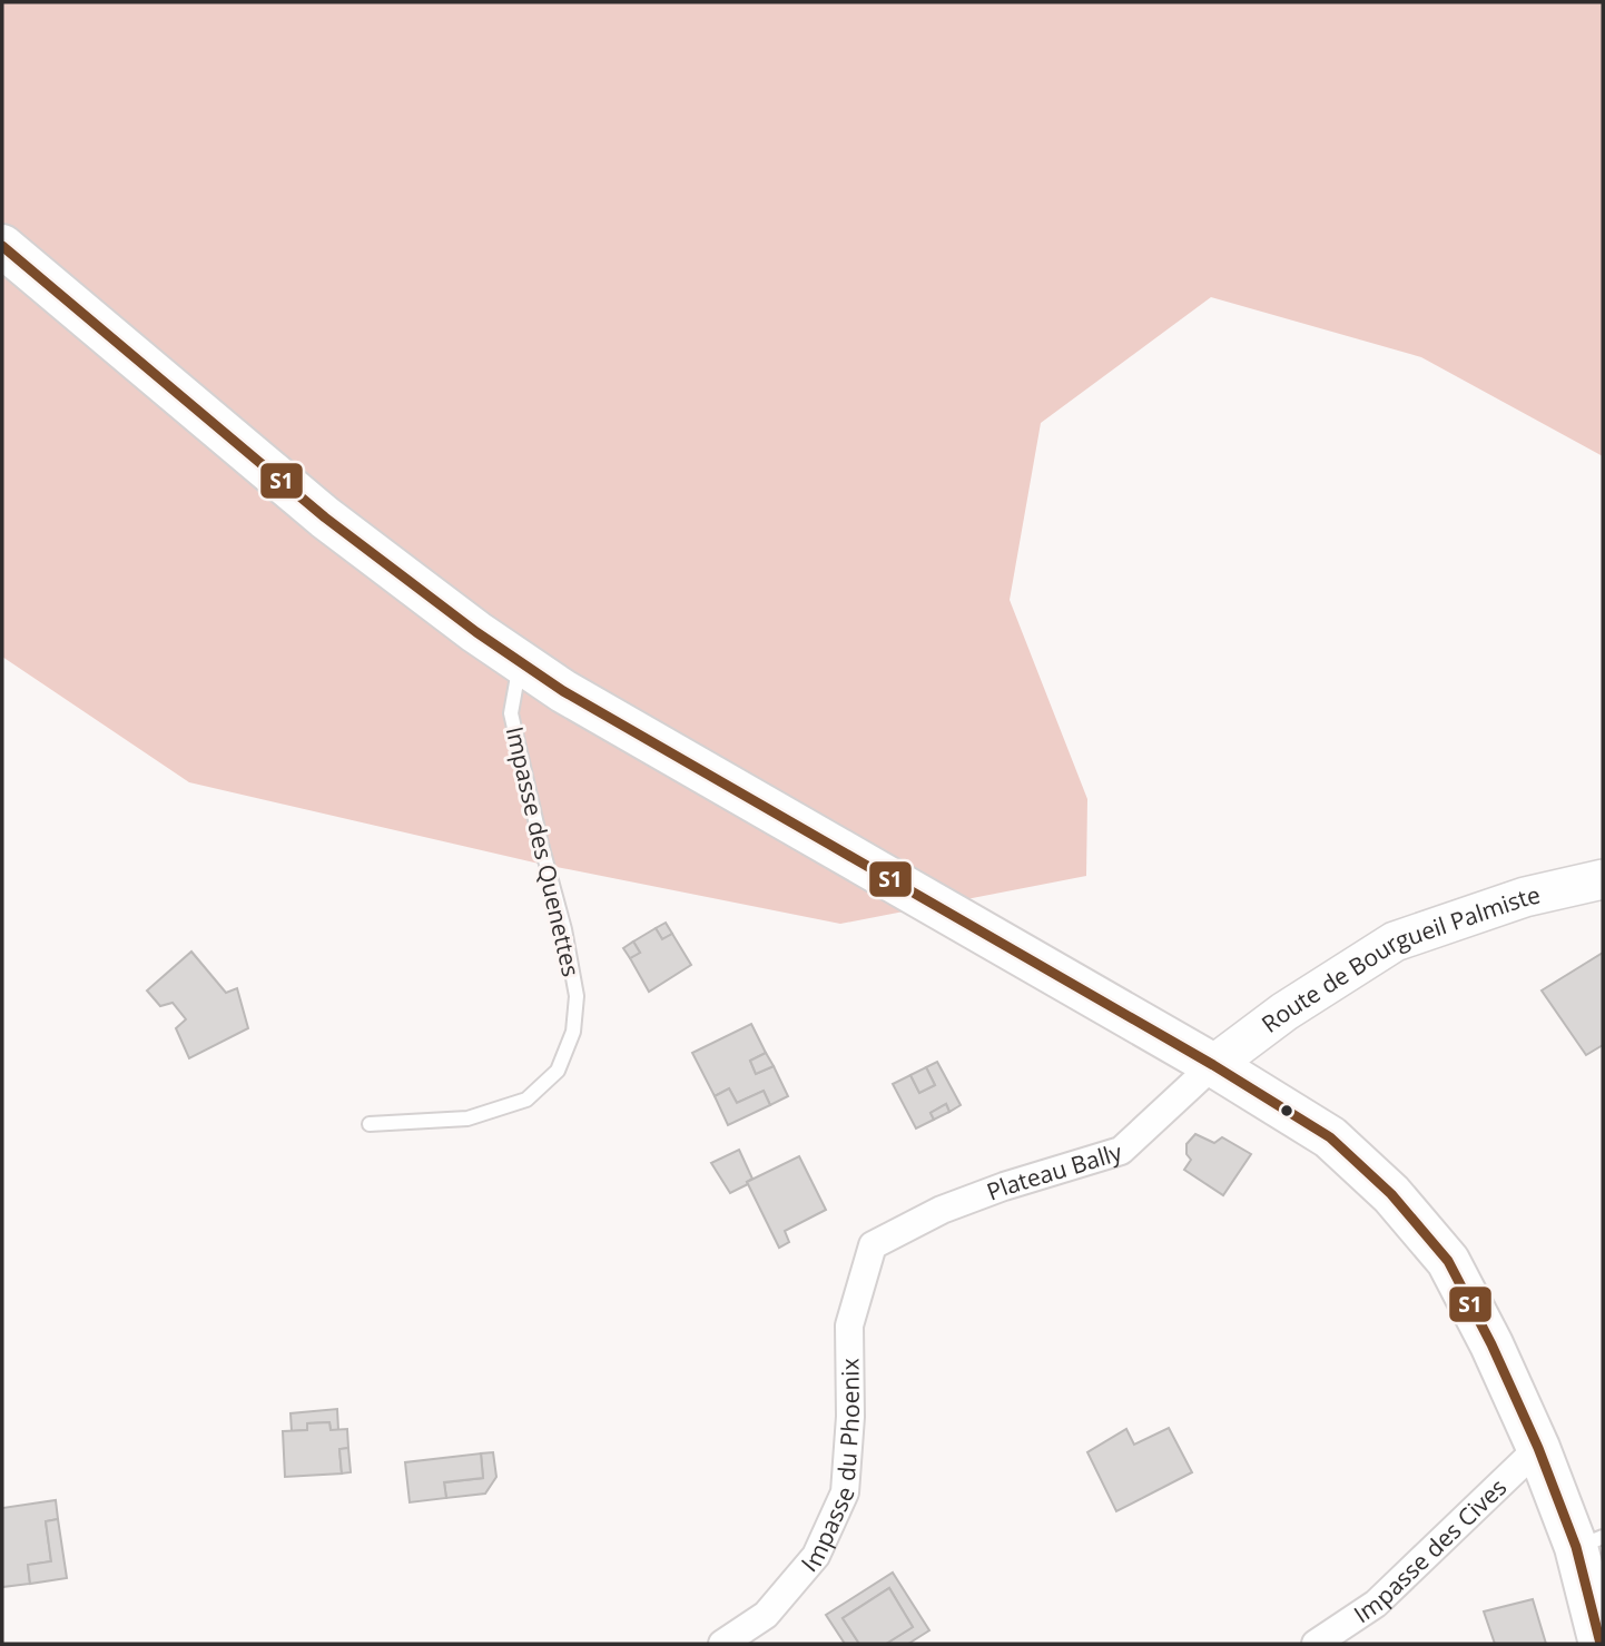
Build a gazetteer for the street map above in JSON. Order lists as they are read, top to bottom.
{
  "streets": {
    "street": [
      "Route de Bourgueil Palmiste",
      "Plateau Bally",
      "Impasse du Phoenix",
      "Impasse des Cives"
    ],
    "lane": ["Impasse des Quenettes"]
  },
  "crossings": [
    ["Route de Bourgueil Palmiste", "Plateau Bally"],
    ["Plateau Bally", "Impasse du Phoenix"]
  ],
  "lines": ["transit line S1"]
}
